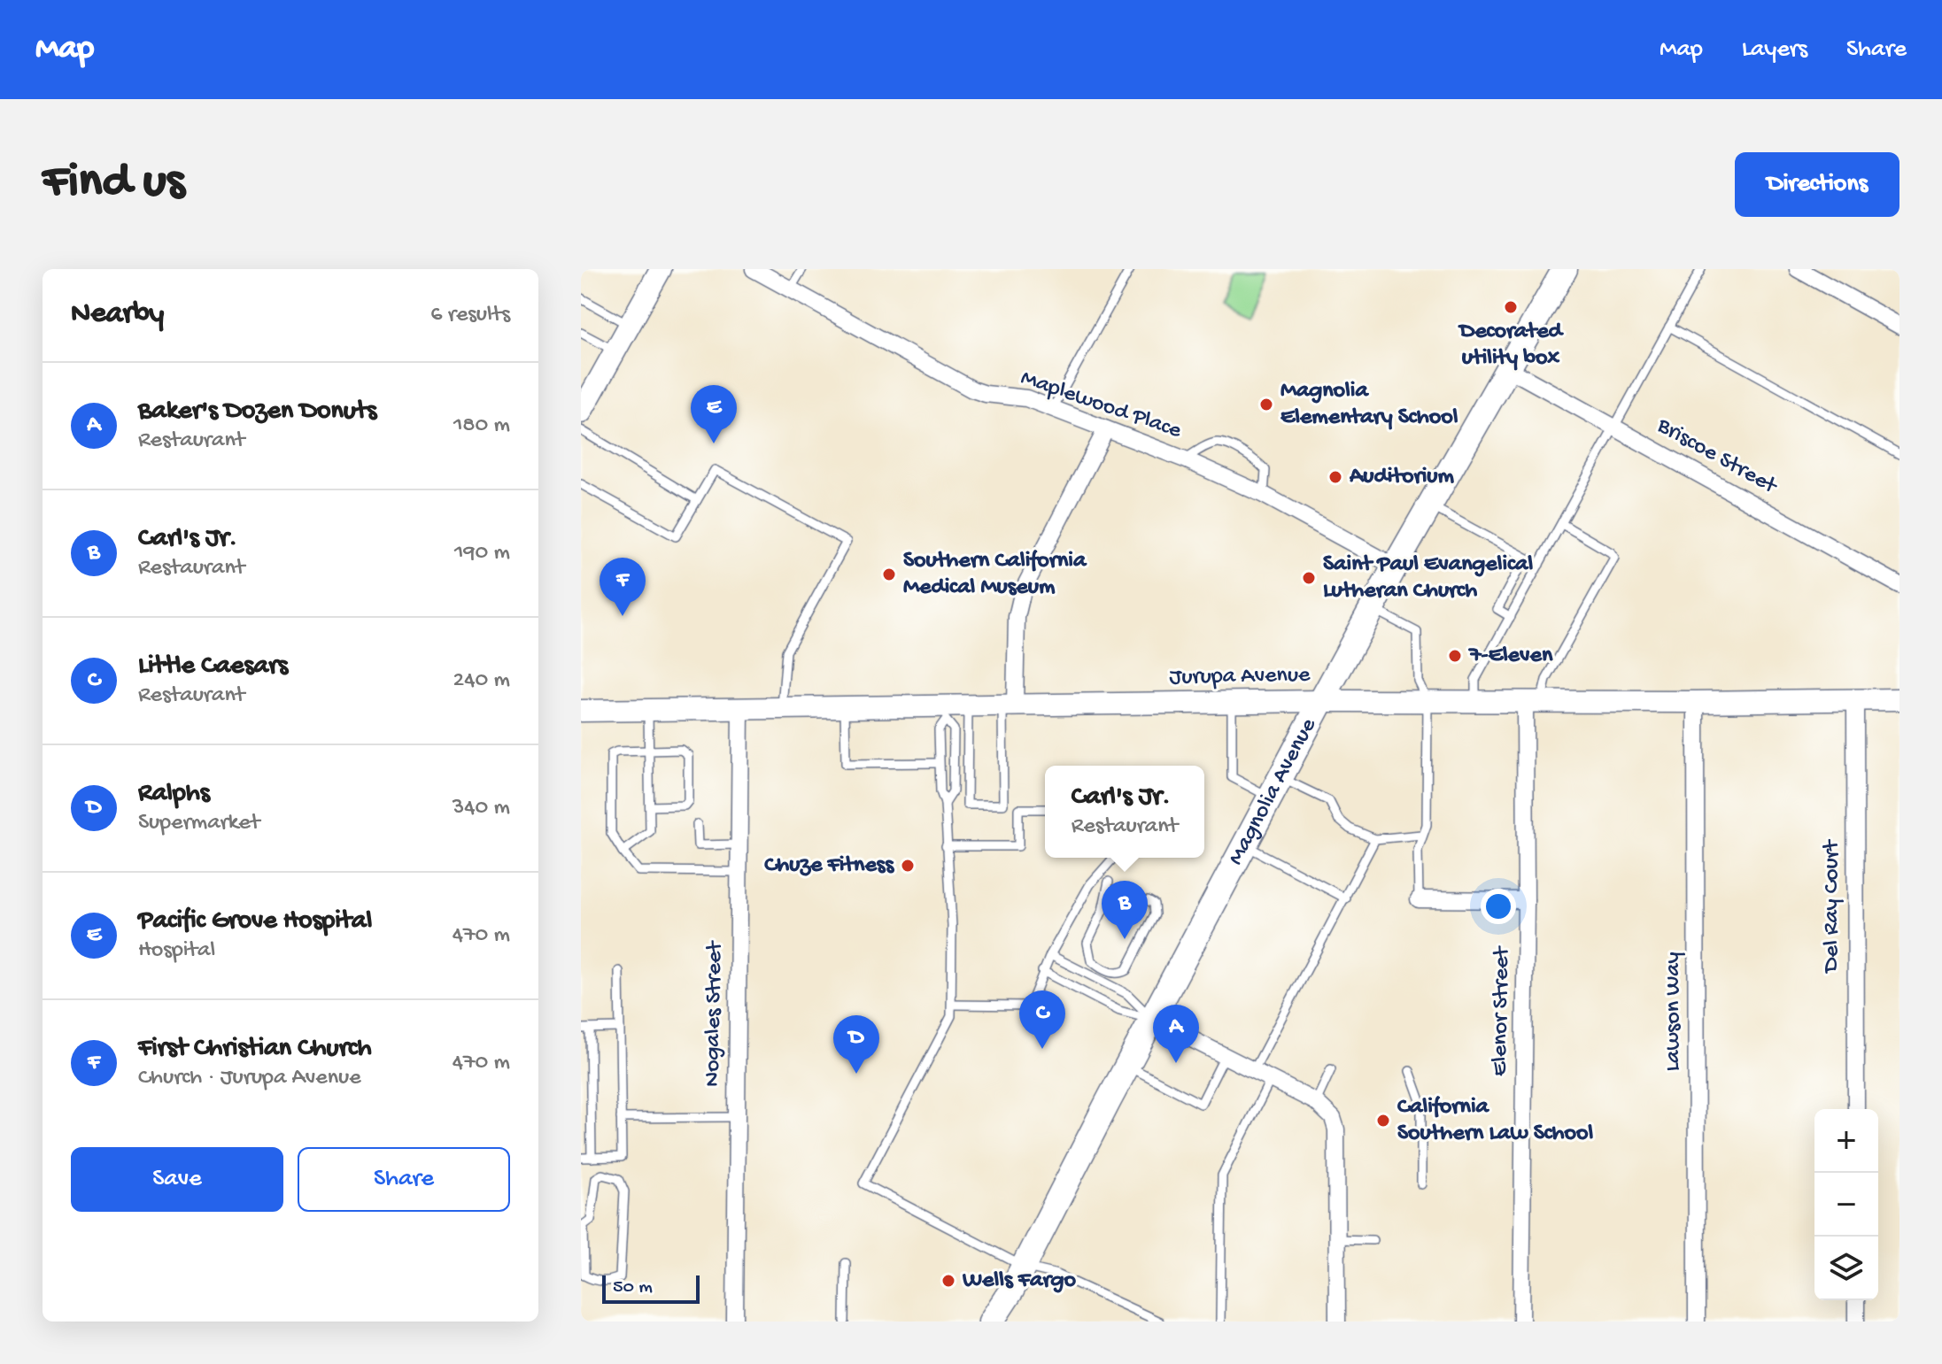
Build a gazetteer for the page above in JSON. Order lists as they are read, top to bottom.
{
  "streets": {
    "main road": ["Jurupa Avenue", "Magnolia Avenue"],
    "street": [
      "Maplewood Place",
      "Briscoe Street",
      "Del Ray Court",
      "Elenor Street",
      "Lawson Way",
      "Nogales Street"
    ]
  },
  "crossings": [
    ["Maplewood Place", "Magnolia Avenue"],
    ["Briscoe Street", "Magnolia Avenue"],
    ["Jurupa Avenue", "Magnolia Avenue"],
    ["Jurupa Avenue", "Del Ray Court"],
    ["Jurupa Avenue", "Elenor Street"],
    ["Jurupa Avenue", "Lawson Way"],
    ["Jurupa Avenue", "Nogales Street"]
  ],
  "places": [
    "Decorated utility box",
    "Magnolia Elementary School",
    "Auditorium",
    "Southern California Medical Museum",
    "Saint Paul Evangelical Lutheran Church",
    "7-Eleven",
    "Chuze Fitness",
    "California Southern Law School",
    "Wells Fargo"
  ],
  "scale_bar": "50 m",
  "page": {
    "header": "Map",
    "nav": ["Map", "Layers", "Share"],
    "buttons": [
      "Directions",
      ["Save", "Share"]
    ],
    "title": "Find us",
    "heading": ["Nearby", "6 results"],
    "list": [
      {
        "mark": "A",
        "name": "Baker's Dozen Donuts",
        "note": "Restaurant",
        "value": "180 m"
      },
      {
        "mark": "B",
        "name": "Carl's Jr.",
        "note": "Restaurant",
        "value": "190 m"
      },
      {
        "mark": "C",
        "name": "Little Caesars",
        "note": "Restaurant",
        "value": "240 m"
      },
      {
        "mark": "D",
        "name": "Ralphs",
        "note": "Supermarket",
        "value": "340 m"
      },
      {
        "mark": "E",
        "name": "Pacific Grove Hospital",
        "note": "Hospital",
        "value": "470 m"
      },
      {
        "mark": "F",
        "name": "First Christian Church",
        "note": "Church · Jurupa Avenue",
        "value": "470 m"
      }
    ],
    "pins": [
      "E",
      "F",
      "B",
      "C",
      "A",
      "D"
    ],
    "popup": ["Carl's Jr.", "Restaurant"],
    "map_buttons": ["+", "−"],
    "scale": "50 m"
  }
}
